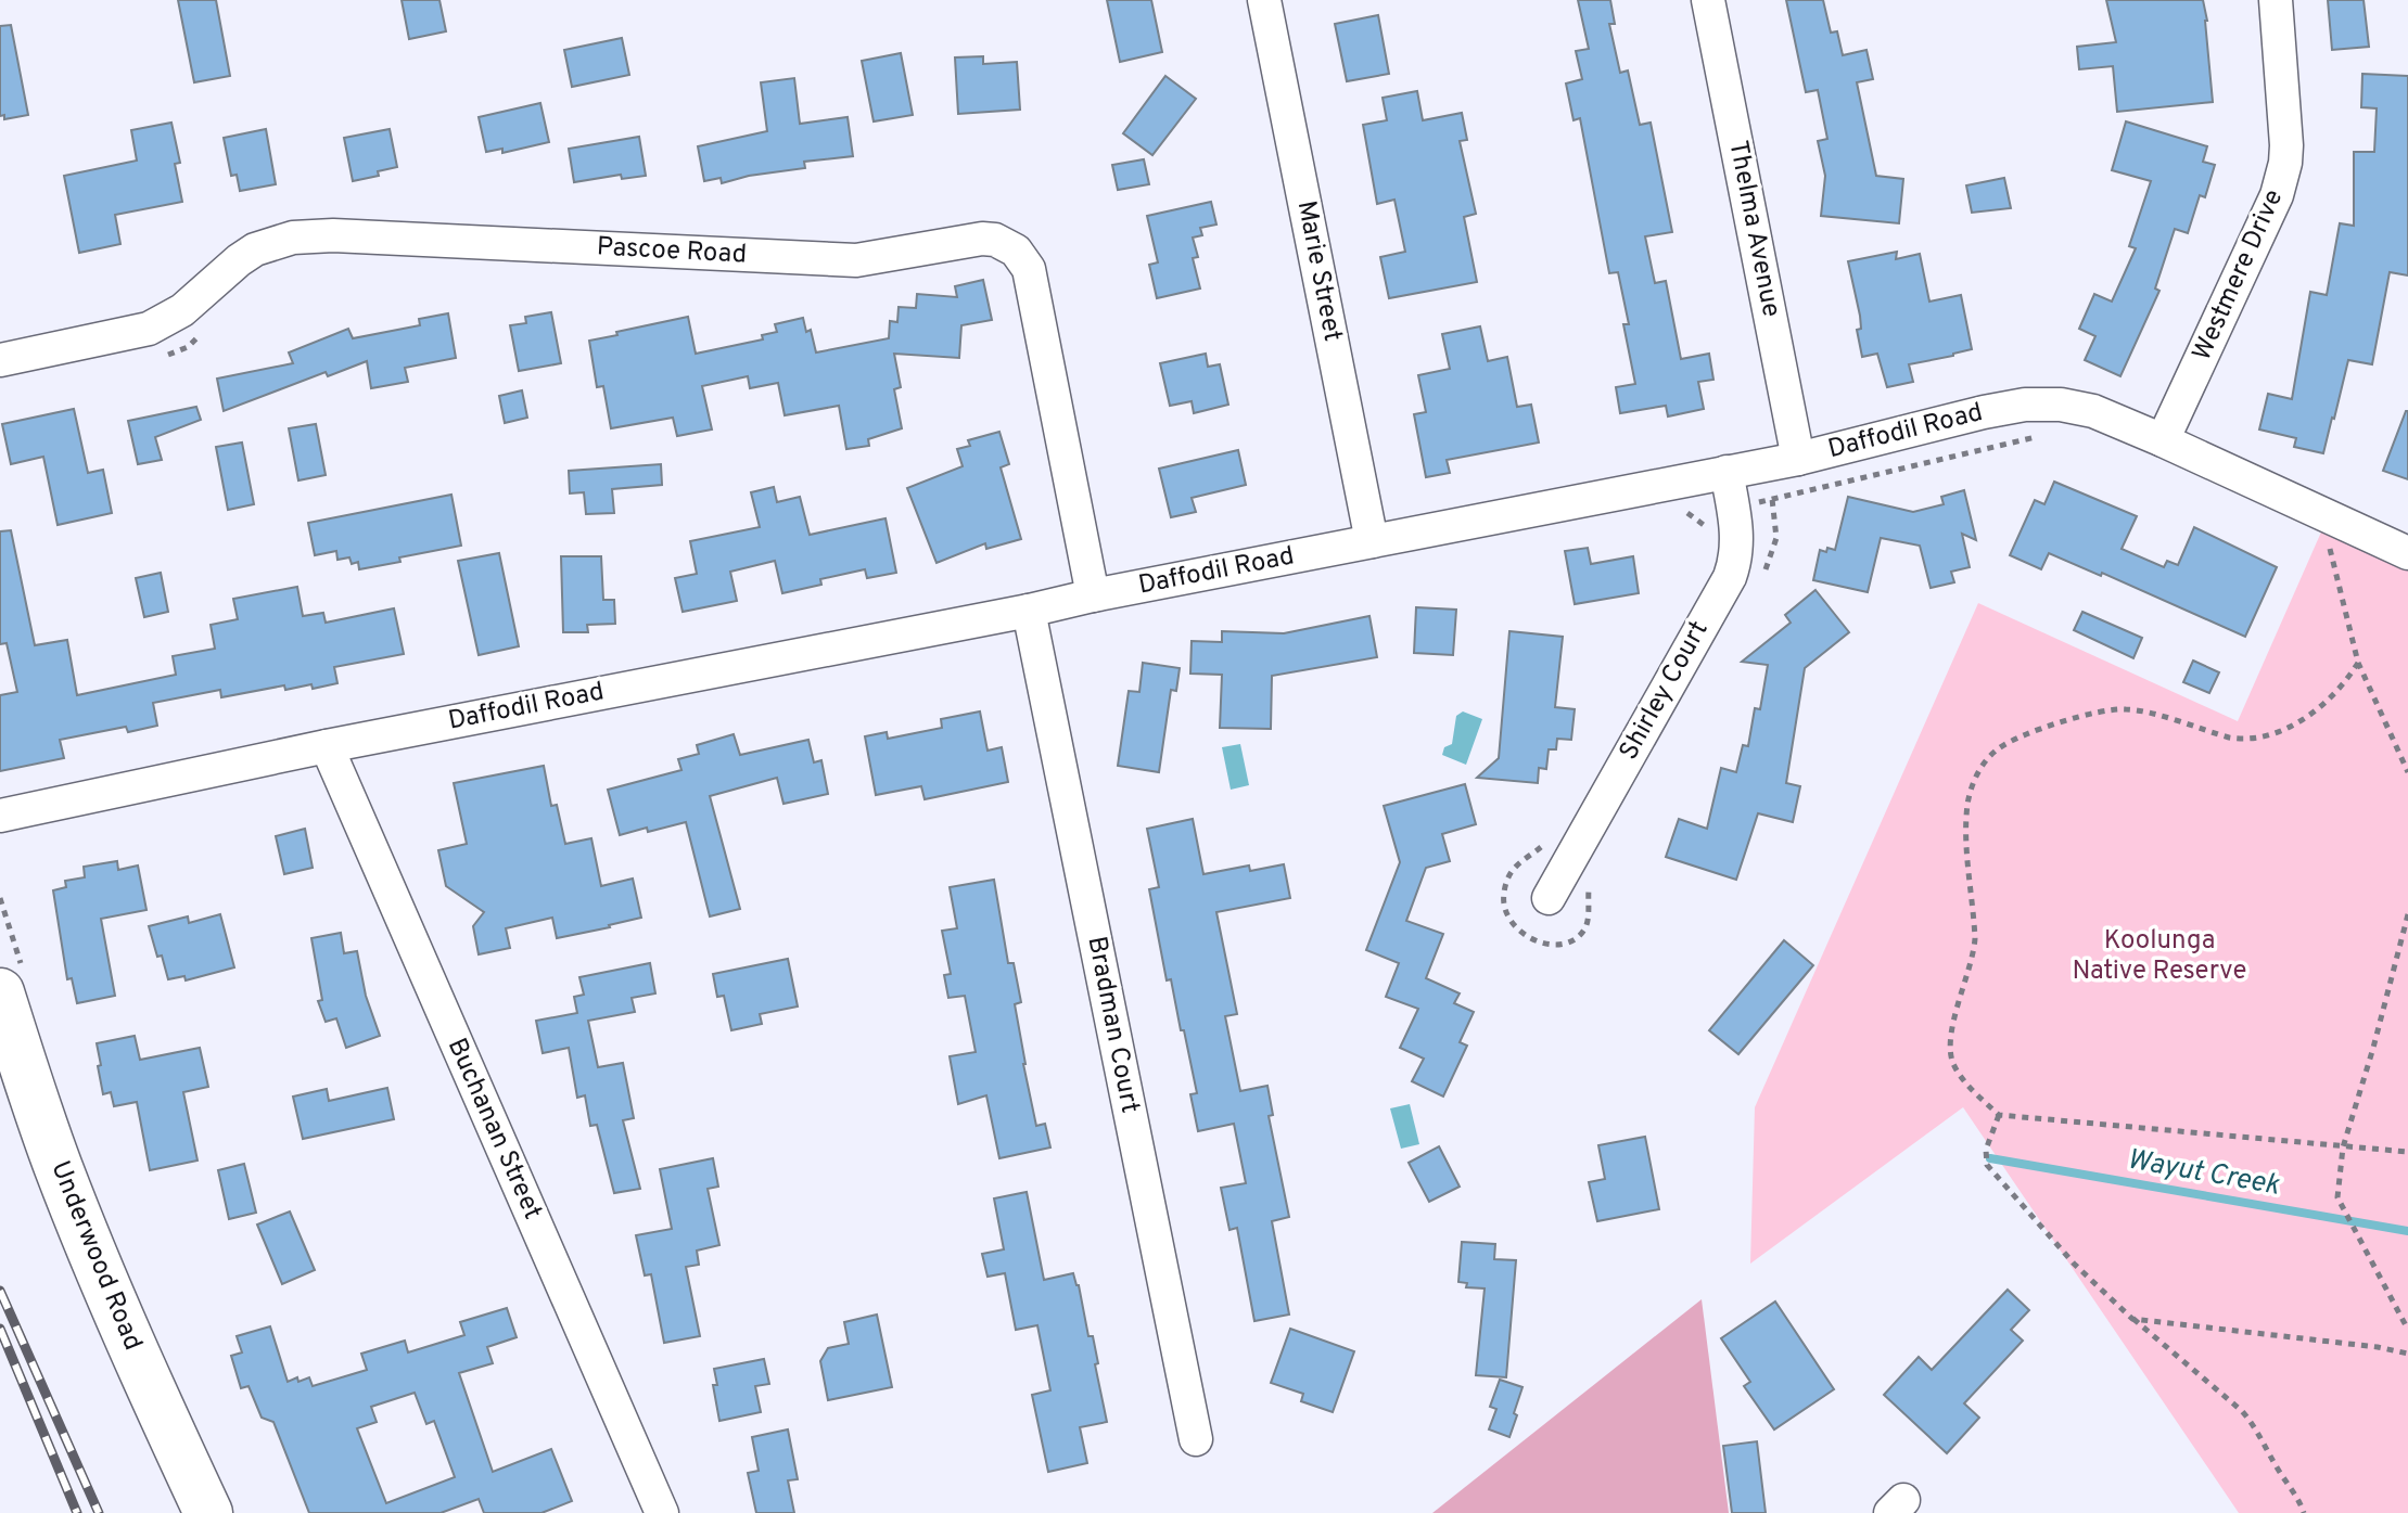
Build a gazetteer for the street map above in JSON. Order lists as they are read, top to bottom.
{
  "streets": {
    "main road": ["Underwood Road"],
    "street": [
      "Thelma Avenue",
      "Pascoe Road",
      "Marie Street",
      "Westmere Drive",
      "Daffodil Road",
      "Shirley Court",
      "Bradman Court",
      "Buchanan Street"
    ]
  },
  "crossings": [
    ["Thelma Avenue", "Daffodil Road"],
    ["Pascoe Road", "Daffodil Road"],
    ["Marie Street", "Daffodil Road"],
    ["Westmere Drive", "Daffodil Road"],
    ["Daffodil Road", "Shirley Court"],
    ["Daffodil Road", "Bradman Court"],
    ["Daffodil Road", "Buchanan Street"]
  ],
  "water": ["Wayut Creek"],
  "parks": ["Koolunga Native Reserve"]
}
